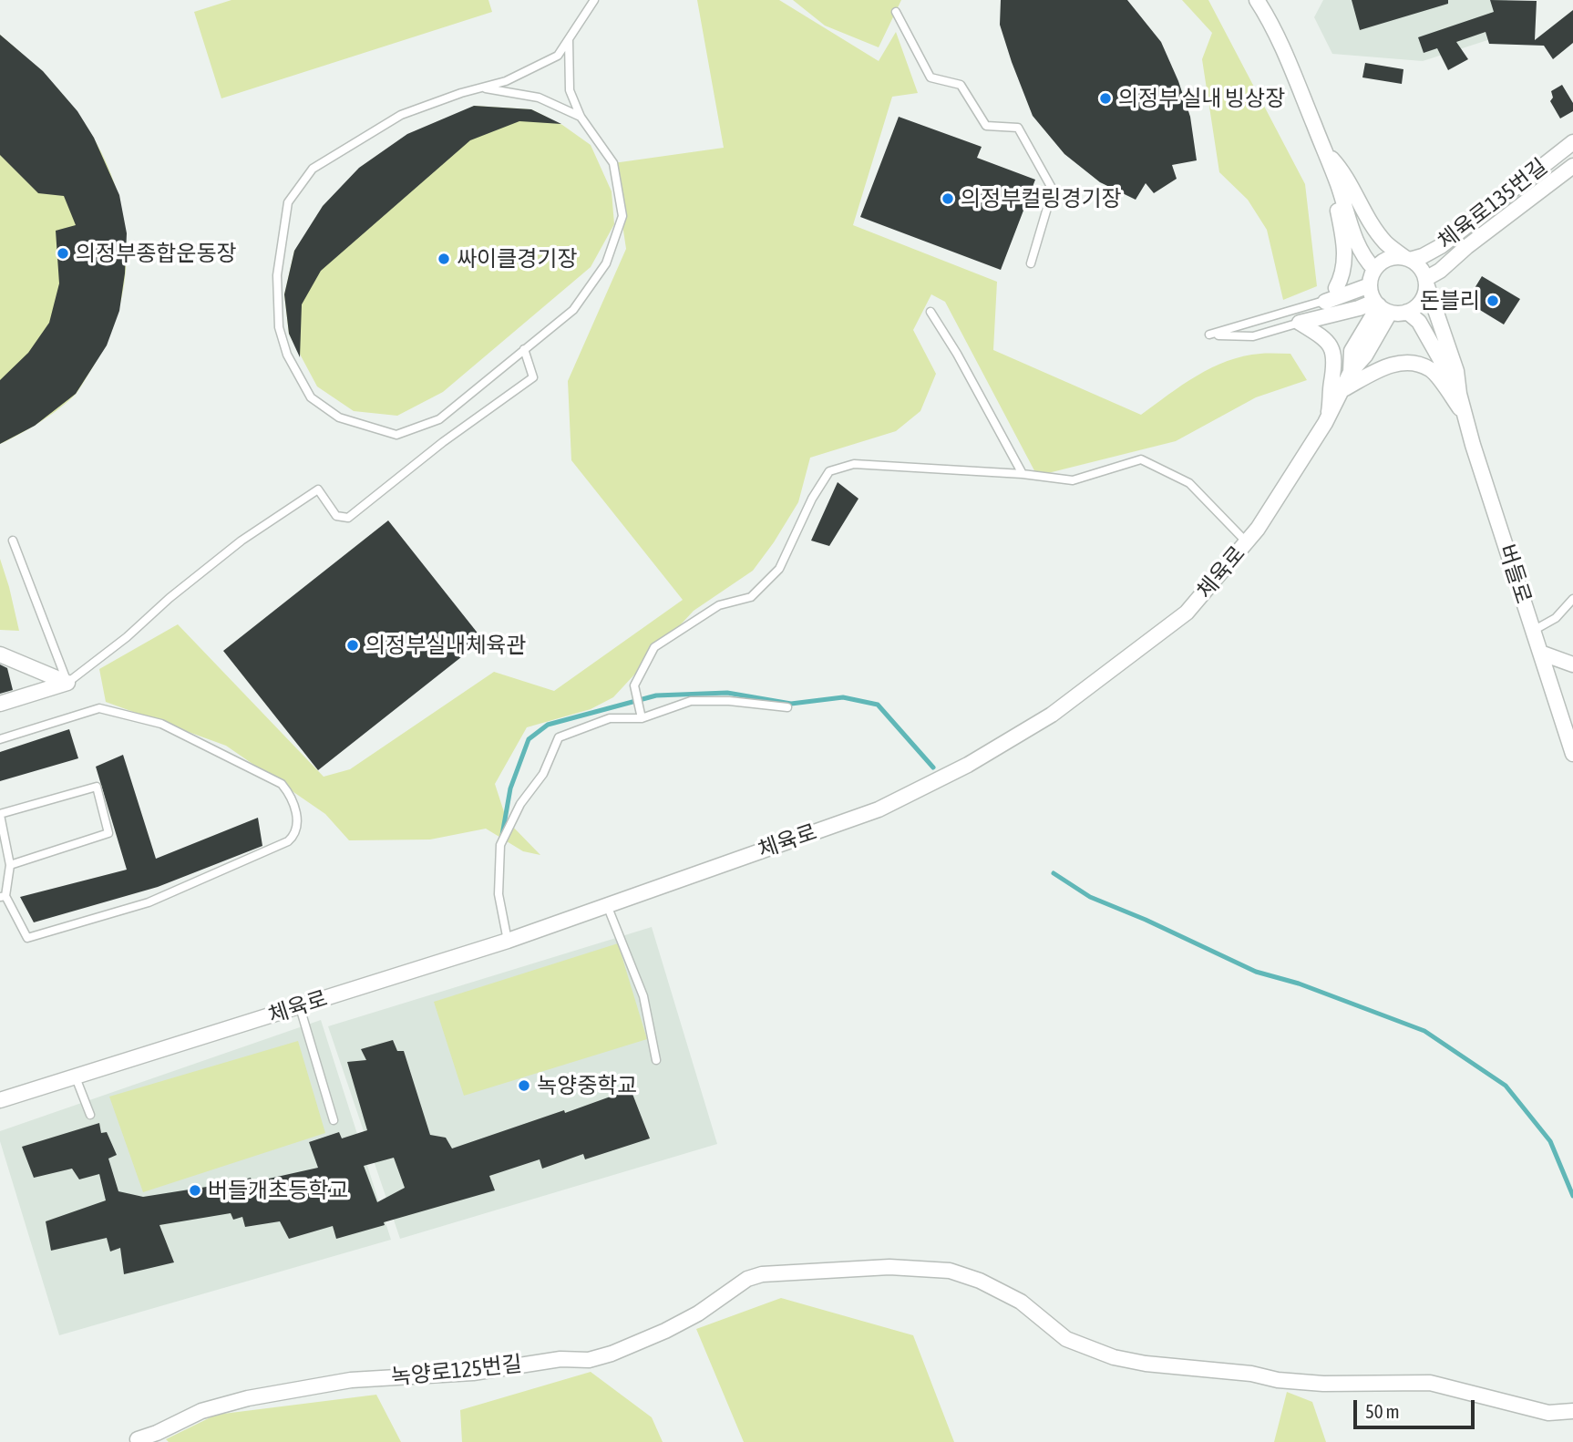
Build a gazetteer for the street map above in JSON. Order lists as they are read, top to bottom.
{
  "streets": {
    "street": [
      "체육로135번길",
      "체육로",
      "버들로",
      "녹양로125번길"
    ]
  },
  "crossings": [
    ["체육로135번길", "체육로"]
  ],
  "places": [
    "의정부 실내 빙상장",
    "의정부컬링경기장",
    "의정부종합운동장",
    "싸이클경기장",
    "돈블리",
    "의정부실내체육관",
    "녹양중학교",
    "버들개초등학교"
  ],
  "scale_bar": "50 m"
}
